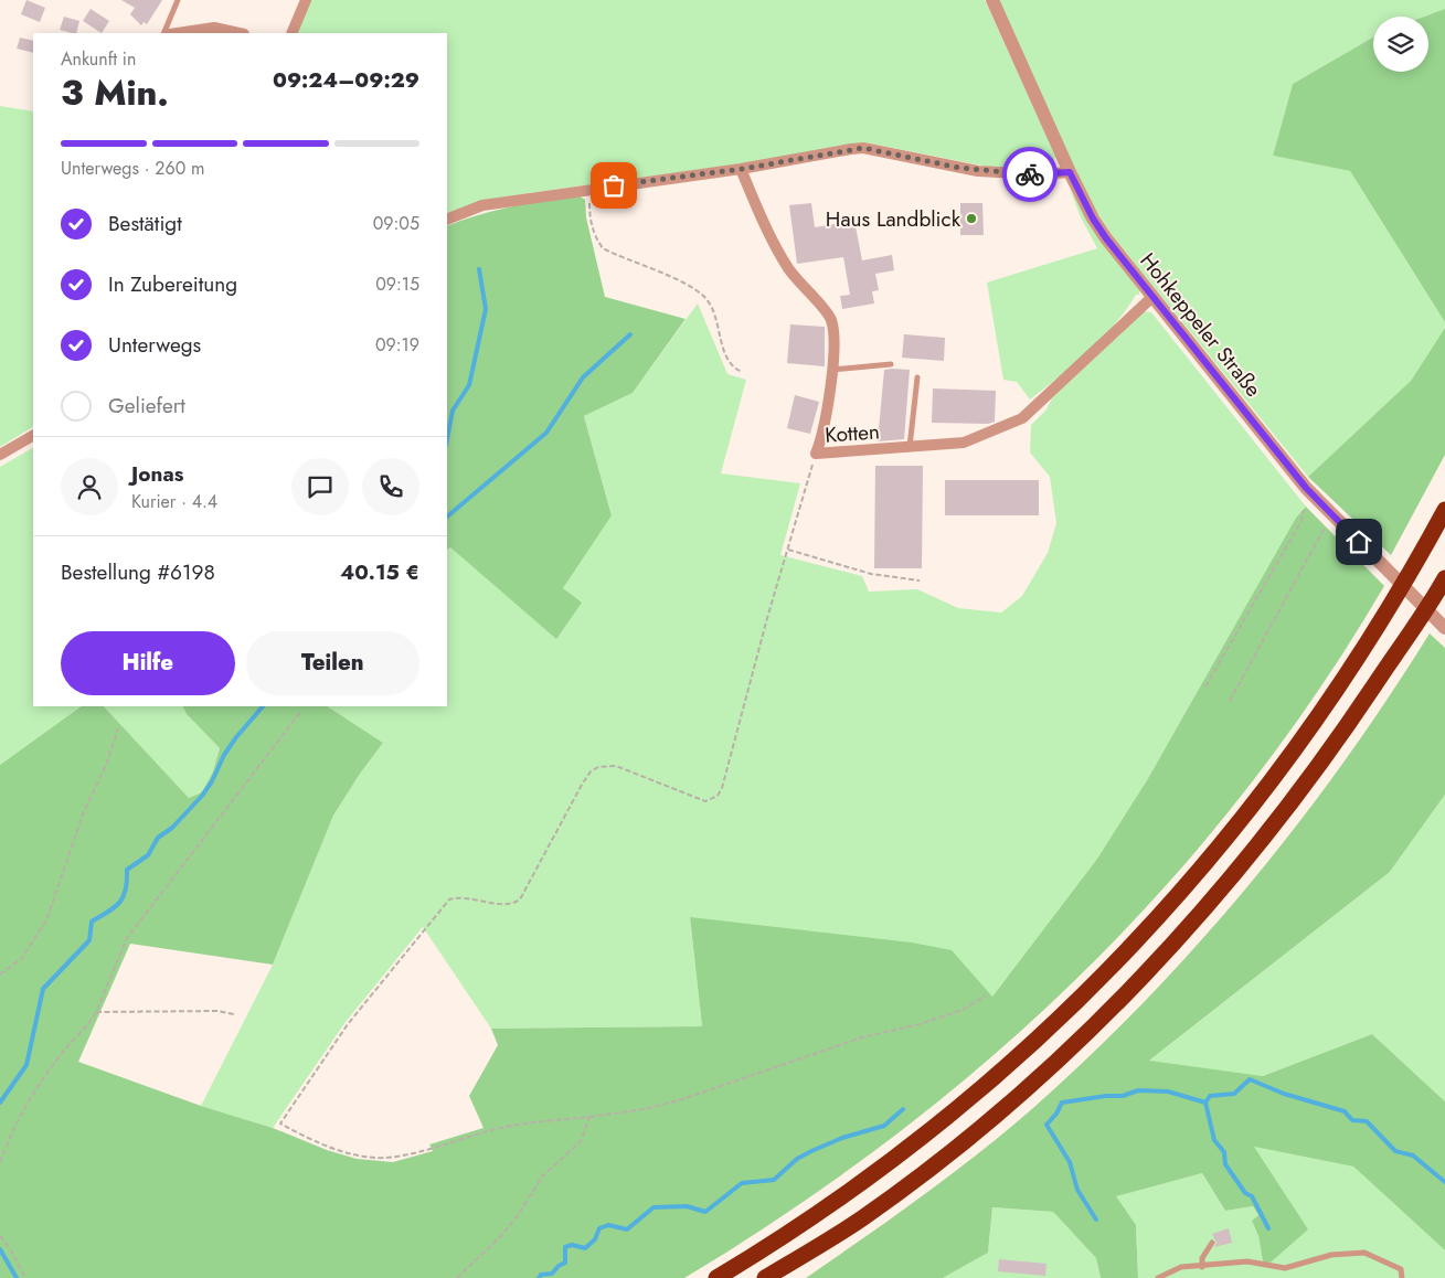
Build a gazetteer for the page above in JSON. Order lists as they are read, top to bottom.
{
  "streets": {
    "street": ["Hohkeppeler Straße", "Kotten"]
  },
  "crossings": [
    ["Hohkeppeler Straße", "Kotten"]
  ],
  "places": ["Haus Landblick"],
  "page": {
    "heading": ["3 Min.", "Ankunft in", "09:24–09:29"],
    "panel": [
      "Jonas",
      "Kurier · 4.4",
      "Bestellung #6198",
      "40.15 €"
    ],
    "bar": "Unterwegs · 260 m",
    "list": [
      ["Bestätigt", "09:05"],
      ["In Zubereitung", "09:15"],
      ["Unterwegs", "09:19"],
      "Geliefert"
    ],
    "buttons": ["Hilfe", "Teilen"]
  }
}
